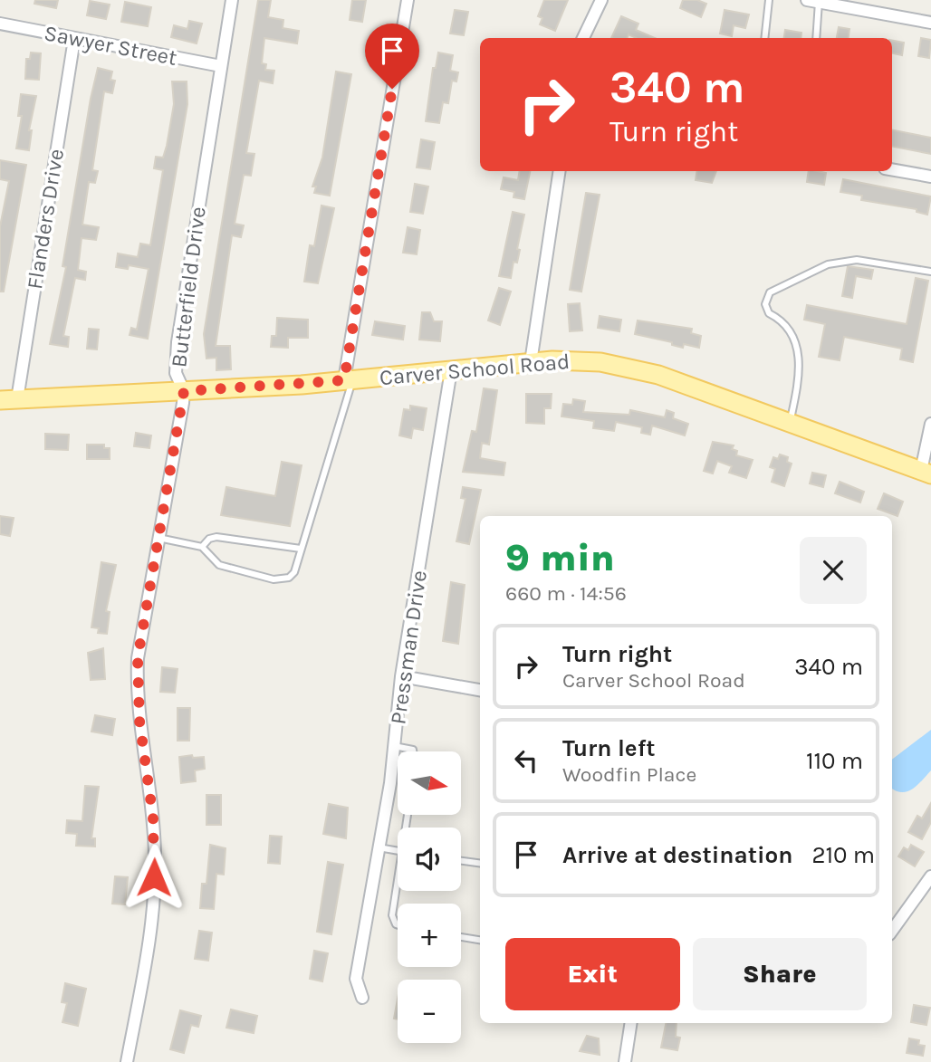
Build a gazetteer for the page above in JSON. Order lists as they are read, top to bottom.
{
  "streets": {
    "main road": ["Carver School Road"],
    "street": [
      "Sawyer Street",
      "Flanders Drive",
      "Butterfield Drive",
      "Pressman Drive"
    ]
  },
  "crossings": [
    ["Sawyer Street", "Flanders Drive"],
    ["Sawyer Street", "Butterfield Drive"],
    ["Flanders Drive", "Carver School Road"],
    ["Butterfield Drive", "Carver School Road"],
    ["Carver School Road", "Pressman Drive"]
  ],
  "north": "right",
  "page": {
    "turn": ["340 m", "Turn right"],
    "heading": ["9 min", "660 m · 14:56"],
    "list": [
      {
        "name": "Turn right",
        "note": "Carver School Road",
        "value": "340 m"
      },
      {
        "name": "Turn left",
        "note": "Woodfin Place",
        "value": "110 m"
      },
      {
        "name": "Arrive at destination",
        "value": "210 m"
      }
    ],
    "map_buttons": ["+", "−"],
    "buttons": ["Exit", "Share"]
  }
}
